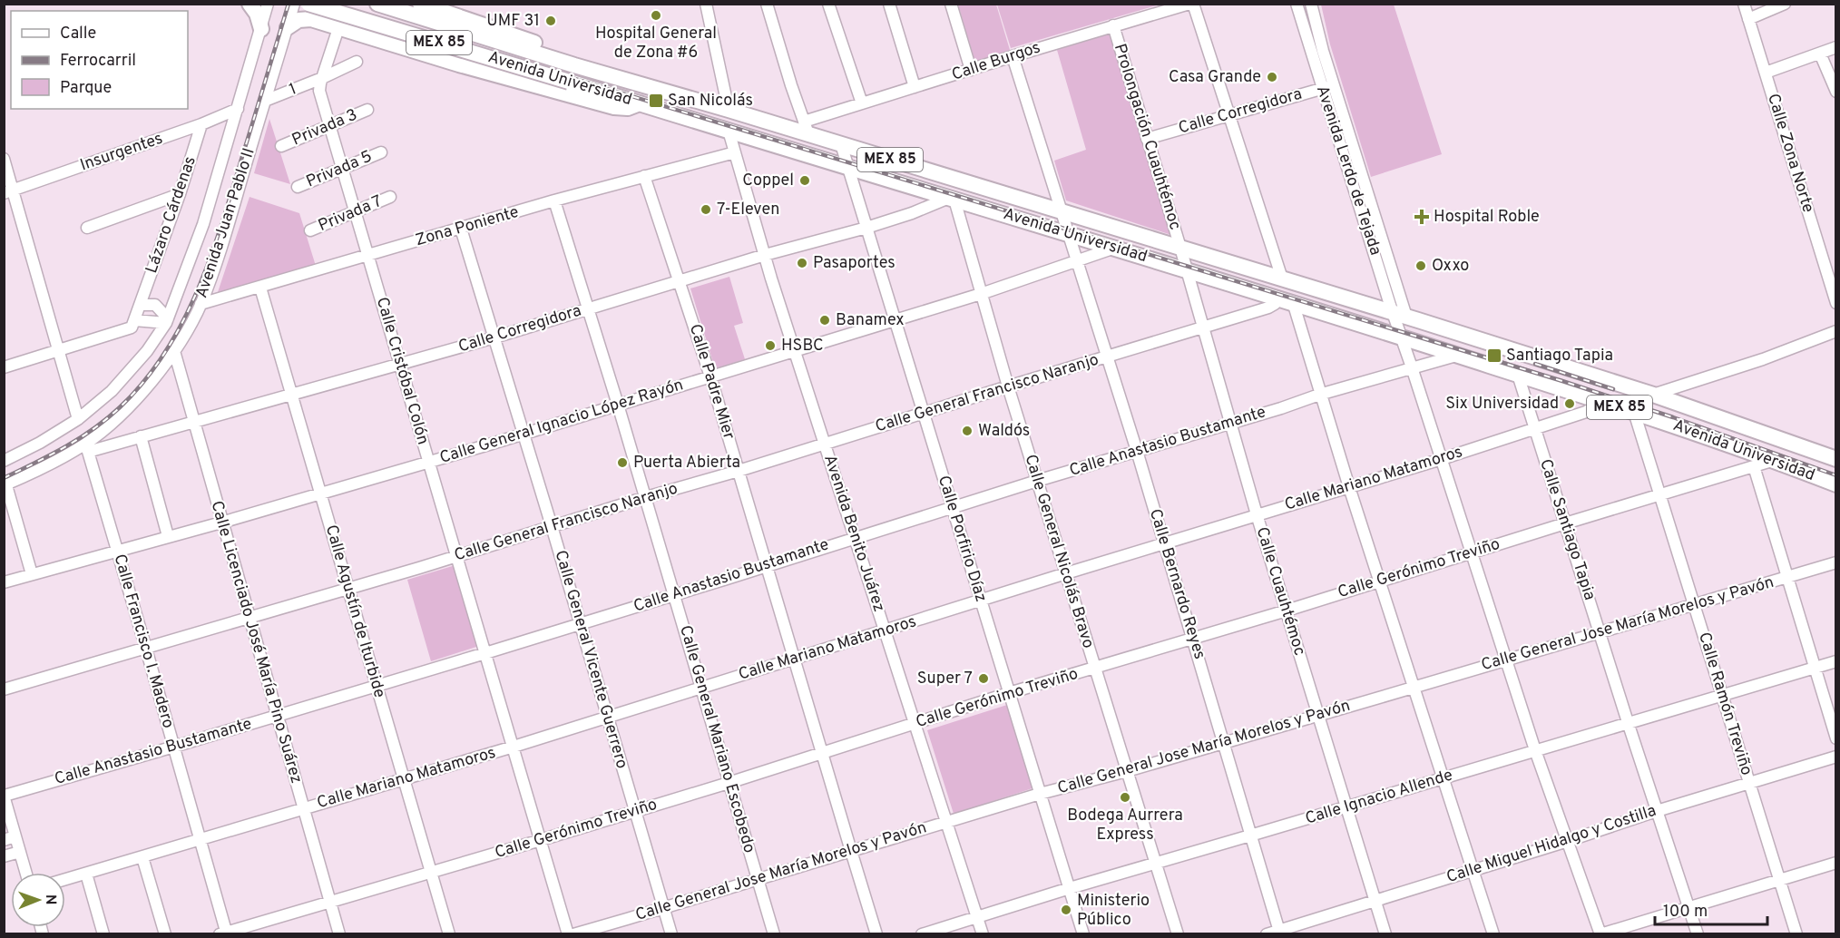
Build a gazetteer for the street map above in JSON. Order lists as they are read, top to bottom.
{
  "streets": {
    "highway": ["MEX 85", "Avenida Universidad"],
    "street": [
      "Calle Burgos",
      "1",
      "Calle Corregidora",
      "Privada 3",
      "Prolongación Cuauhtémoc",
      "Insurgentes",
      "Calle Zona Norte",
      "Privada 5",
      "Avenida Lerdo de Tejada",
      "Privada 7",
      "Lázaro Cárdenas",
      "Avenida Juan Pablo II",
      "Zona Poniente",
      "Calle Cristóbal Colón",
      "Calle Padre Mier",
      "Calle General Francisco Naranjo",
      "Calle General Ignacio López Rayón",
      "Calle Anastasio Bustamante",
      "Calle Mariano Matamoros",
      "Calle Santiago Tapia",
      "Avenida Benito Juárez",
      "Calle Porfirio Díaz",
      "Calle General Nicolás Bravo",
      "Calle Gerónimo Treviño",
      "Calle Bernardo Reyes",
      "Calle Cuauhtémoc",
      "Calle Agustín de Iturbide",
      "Calle General Jose María Morelos y Pavón",
      "Calle Francisco I. Madero",
      "Calle Licenciado José María Pino Suárez",
      "Calle General Vicente Guerrero",
      "Calle Ramón Treviño",
      "Calle General Mariano Escobedo",
      "Calle Ignacio Allende",
      "Calle Miguel Hidalgo y Costilla"
    ]
  },
  "crossings": [
    ["Calle Burgos", "Avenida Universidad"],
    ["Calle Burgos", "Prolongación Cuauhtémoc"],
    ["Calle Burgos", "Calle Bernardo Reyes"],
    ["Avenida Universidad", "Calle Corregidora"],
    ["Avenida Universidad", "Prolongación Cuauhtémoc"],
    ["Avenida Universidad", "Avenida Lerdo de Tejada"],
    ["Avenida Universidad", "Calle General Francisco Naranjo"],
    ["Avenida Universidad", "Calle General Ignacio López Rayón"],
    ["Avenida Universidad", "Calle Anastasio Bustamante"],
    ["Avenida Universidad", "Calle Mariano Matamoros"],
    ["Avenida Universidad", "Calle Santiago Tapia"],
    ["Avenida Universidad", "Avenida Benito Juárez"],
    ["Avenida Universidad", "Calle Porfirio Díaz"],
    ["Avenida Universidad", "Calle General Nicolás Bravo"],
    ["Avenida Universidad", "Calle Gerónimo Treviño"],
    ["Avenida Universidad", "Calle Bernardo Reyes"],
    ["Avenida Universidad", "Calle Cuauhtémoc"],
    ["Avenida Universidad", "Calle Ramón Treviño"],
    ["1", "Avenida Juan Pablo II"],
    ["1", "Calle Cristóbal Colón"],
    ["Calle Corregidora", "Prolongación Cuauhtémoc"],
    ["Calle Corregidora", "Avenida Lerdo de Tejada"],
    ["Calle Corregidora", "Avenida Juan Pablo II"],
    ["Calle Corregidora", "Calle Cristóbal Colón"],
    ["Calle Corregidora", "Calle Padre Mier"],
    ["Calle Corregidora", "Avenida Benito Juárez"],
    ["Calle Corregidora", "Calle Porfirio Díaz"],
    ["Calle Corregidora", "Calle General Nicolás Bravo"],
    ["Calle Corregidora", "Calle Agustín de Iturbide"],
    ["Calle Corregidora", "Calle Francisco I. Madero"],
    ["Calle Corregidora", "Calle Licenciado José María Pino Suárez"],
    ["Calle Corregidora", "Calle General Vicente Guerrero"],
    ["Calle Corregidora", "Calle General Mariano Escobedo"],
    ["Privada 3", "Calle Cristóbal Colón"],
    ["Prolongación Cuauhtémoc", "Calle Cuauhtémoc"],
    ["Insurgentes", "Lázaro Cárdenas"],
    ["Insurgentes", "Avenida Juan Pablo II"],
    ["Privada 5", "Calle Cristóbal Colón"],
    ["Avenida Lerdo de Tejada", "Calle Anastasio Bustamante"],
    ["Avenida Lerdo de Tejada", "Calle Mariano Matamoros"],
    ["Avenida Lerdo de Tejada", "Calle Gerónimo Treviño"],
    ["Avenida Lerdo de Tejada", "Calle General Jose María Morelos y Pavón"],
    ["Avenida Lerdo de Tejada", "Calle Ignacio Allende"],
    ["Avenida Lerdo de Tejada", "Calle Miguel Hidalgo y Costilla"],
    ["Privada 7", "Calle Cristóbal Colón"],
    ["Avenida Juan Pablo II", "Zona Poniente"],
    ["Avenida Juan Pablo II", "Calle Francisco I. Madero"],
    ["Avenida Juan Pablo II", "Calle Licenciado José María Pino Suárez"],
    ["Zona Poniente", "Calle Cristóbal Colón"],
    ["Zona Poniente", "Calle Padre Mier"],
    ["Zona Poniente", "Avenida Benito Juárez"],
    ["Zona Poniente", "Calle Agustín de Iturbide"],
    ["Zona Poniente", "Calle General Vicente Guerrero"],
    ["Zona Poniente", "Calle General Mariano Escobedo"],
    ["Calle Cristóbal Colón", "Calle General Francisco Naranjo"],
    ["Calle Cristóbal Colón", "Calle General Ignacio López Rayón"],
    ["Calle Cristóbal Colón", "Calle Anastasio Bustamante"],
    ["Calle Cristóbal Colón", "Calle Mariano Matamoros"],
    ["Calle Cristóbal Colón", "Calle Gerónimo Treviño"],
    ["Calle Padre Mier", "Calle General Francisco Naranjo"],
    ["Calle Padre Mier", "Calle General Ignacio López Rayón"],
    ["Calle Padre Mier", "Calle Anastasio Bustamante"],
    ["Calle Padre Mier", "Calle Mariano Matamoros"],
    ["Calle Padre Mier", "Calle Gerónimo Treviño"],
    ["Calle Padre Mier", "Calle General Jose María Morelos y Pavón"],
    ["Calle General Francisco Naranjo", "Avenida Benito Juárez"],
    ["Calle General Francisco Naranjo", "Calle Porfirio Díaz"],
    ["Calle General Francisco Naranjo", "Calle General Nicolás Bravo"],
    ["Calle General Francisco Naranjo", "Calle Bernardo Reyes"],
    ["Calle General Francisco Naranjo", "Calle Cuauhtémoc"],
    ["Calle General Francisco Naranjo", "Calle Agustín de Iturbide"],
    ["Calle General Francisco Naranjo", "Calle Francisco I. Madero"],
    ["Calle General Francisco Naranjo", "Calle Licenciado José María Pino Suárez"],
    ["Calle General Francisco Naranjo", "Calle General Vicente Guerrero"],
    ["Calle General Francisco Naranjo", "Calle General Mariano Escobedo"],
    ["Calle General Ignacio López Rayón", "Avenida Benito Juárez"],
    ["Calle General Ignacio López Rayón", "Calle Porfirio Díaz"],
    ["Calle General Ignacio López Rayón", "Calle General Nicolás Bravo"],
    ["Calle General Ignacio López Rayón", "Calle Bernardo Reyes"],
    ["Calle General Ignacio López Rayón", "Calle Agustín de Iturbide"],
    ["Calle General Ignacio López Rayón", "Calle Francisco I. Madero"],
    ["Calle General Ignacio López Rayón", "Calle Licenciado José María Pino Suárez"],
    ["Calle General Ignacio López Rayón", "Calle General Vicente Guerrero"],
    ["Calle General Ignacio López Rayón", "Calle General Mariano Escobedo"],
    ["Calle Anastasio Bustamante", "Avenida Benito Juárez"],
    ["Calle Anastasio Bustamante", "Calle Porfirio Díaz"],
    ["Calle Anastasio Bustamante", "Calle General Nicolás Bravo"],
    ["Calle Anastasio Bustamante", "Calle Bernardo Reyes"],
    ["Calle Anastasio Bustamante", "Calle Cuauhtémoc"],
    ["Calle Anastasio Bustamante", "Calle Agustín de Iturbide"],
    ["Calle Anastasio Bustamante", "Calle Francisco I. Madero"],
    ["Calle Anastasio Bustamante", "Calle Licenciado José María Pino Suárez"],
    ["Calle Anastasio Bustamante", "Calle General Vicente Guerrero"],
    ["Calle Anastasio Bustamante", "Calle General Mariano Escobedo"],
    ["Calle Mariano Matamoros", "Calle Santiago Tapia"],
    ["Calle Mariano Matamoros", "Avenida Benito Juárez"],
    ["Calle Mariano Matamoros", "Calle Porfirio Díaz"],
    ["Calle Mariano Matamoros", "Calle General Nicolás Bravo"],
    ["Calle Mariano Matamoros", "Calle Bernardo Reyes"],
    ["Calle Mariano Matamoros", "Calle Cuauhtémoc"],
    ["Calle Mariano Matamoros", "Calle Agustín de Iturbide"],
    ["Calle Mariano Matamoros", "Calle Francisco I. Madero"],
    ["Calle Mariano Matamoros", "Calle Licenciado José María Pino Suárez"],
    ["Calle Mariano Matamoros", "Calle General Vicente Guerrero"],
    ["Calle Mariano Matamoros", "Calle General Mariano Escobedo"],
    ["Calle Santiago Tapia", "Calle Gerónimo Treviño"],
    ["Calle Santiago Tapia", "Calle General Jose María Morelos y Pavón"],
    ["Calle Santiago Tapia", "Calle Ignacio Allende"],
    ["Calle Santiago Tapia", "Calle Miguel Hidalgo y Costilla"],
    ["Avenida Benito Juárez", "Calle Gerónimo Treviño"],
    ["Avenida Benito Juárez", "Calle General Jose María Morelos y Pavón"],
    ["Avenida Benito Juárez", "Calle Ignacio Allende"],
    ["Calle Porfirio Díaz", "Calle Gerónimo Treviño"],
    ["Calle Porfirio Díaz", "Calle General Jose María Morelos y Pavón"],
    ["Calle Porfirio Díaz", "Calle Ignacio Allende"],
    ["Calle General Nicolás Bravo", "Calle Gerónimo Treviño"],
    ["Calle General Nicolás Bravo", "Calle General Jose María Morelos y Pavón"],
    ["Calle General Nicolás Bravo", "Calle Ignacio Allende"],
    ["Calle Gerónimo Treviño", "Calle Bernardo Reyes"],
    ["Calle Gerónimo Treviño", "Calle Cuauhtémoc"],
    ["Calle Gerónimo Treviño", "Calle Agustín de Iturbide"],
    ["Calle Gerónimo Treviño", "Calle Francisco I. Madero"],
    ["Calle Gerónimo Treviño", "Calle Licenciado José María Pino Suárez"],
    ["Calle Gerónimo Treviño", "Calle General Vicente Guerrero"],
    ["Calle Gerónimo Treviño", "Calle Ramón Treviño"],
    ["Calle Gerónimo Treviño", "Calle General Mariano Escobedo"],
    ["Calle Bernardo Reyes", "Calle General Jose María Morelos y Pavón"],
    ["Calle Bernardo Reyes", "Calle Ignacio Allende"],
    ["Calle Bernardo Reyes", "Calle Miguel Hidalgo y Costilla"],
    ["Calle Cuauhtémoc", "Calle General Jose María Morelos y Pavón"],
    ["Calle Cuauhtémoc", "Calle Ignacio Allende"],
    ["Calle Cuauhtémoc", "Calle Miguel Hidalgo y Costilla"],
    ["Calle General Jose María Morelos y Pavón", "Calle General Vicente Guerrero"],
    ["Calle General Jose María Morelos y Pavón", "Calle Ramón Treviño"],
    ["Calle General Jose María Morelos y Pavón", "Calle General Mariano Escobedo"],
    ["Calle Ramón Treviño", "Calle Ignacio Allende"],
    ["Calle Ramón Treviño", "Calle Miguel Hidalgo y Costilla"]
  ],
  "places": {
    "other": [
      "Hospital General de Zona #6",
      "UMF 31",
      "Casa Grande",
      "Coppel",
      "7-Eleven",
      "Pasaportes",
      "Oxxo",
      "Banamex",
      "HSBC",
      "Six Universidad",
      "Waldo´s",
      "Puerta Abierta",
      "Super 7",
      "Bodega Aurrera Express",
      "Ministerio Público"
    ],
    "transit": ["San Nicolás", "Santiago Tapia"],
    "health": ["Hospital Roble"]
  },
  "legend": ["Calle", "Ferrocarril", "Parque"],
  "scale_bar": "100 m",
  "north": "right"
}
